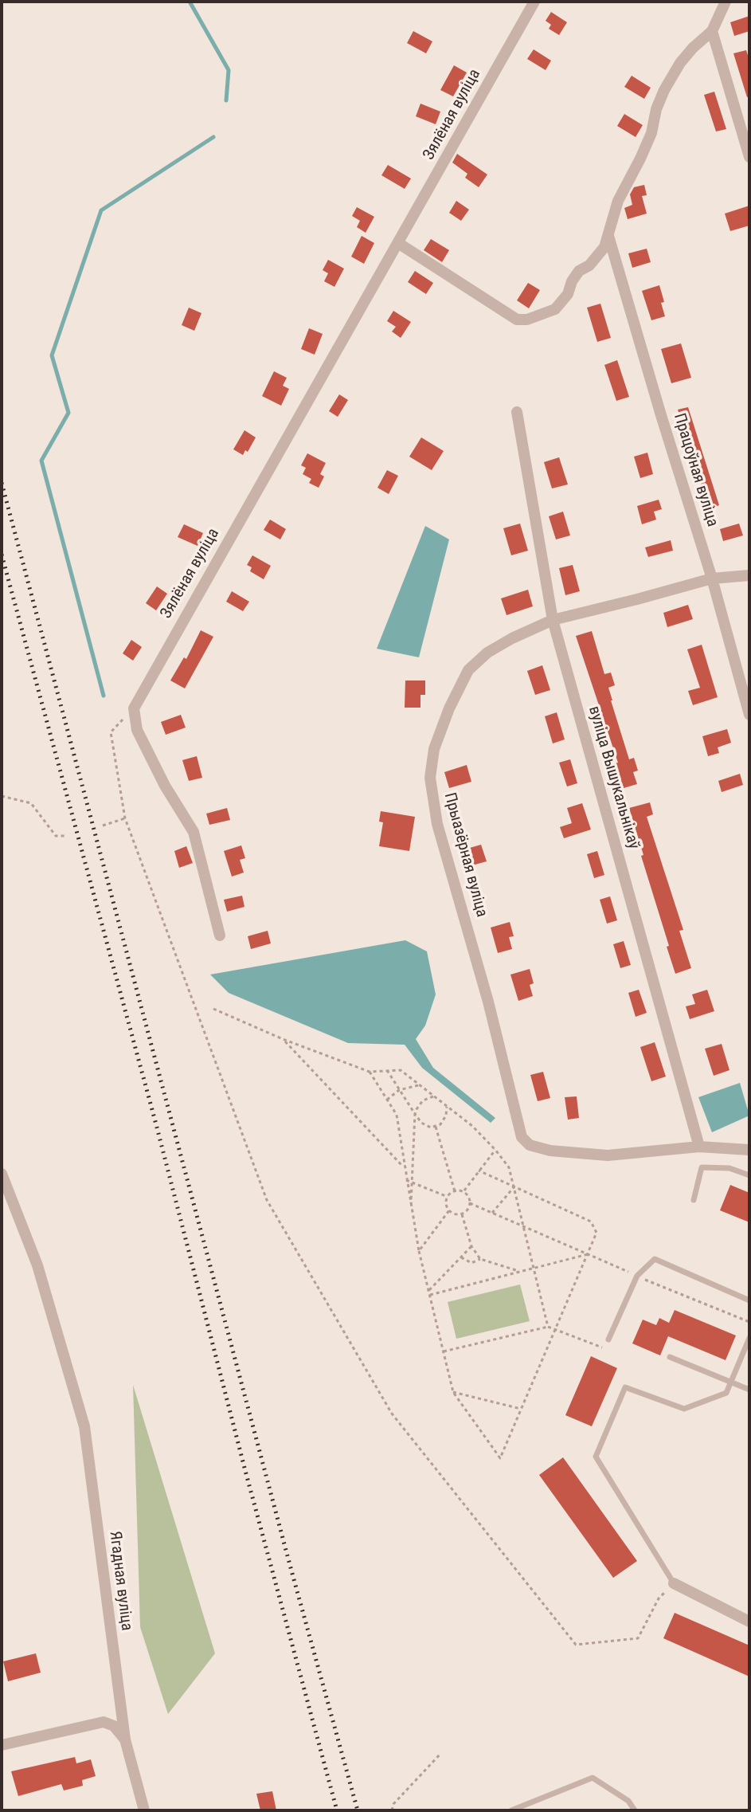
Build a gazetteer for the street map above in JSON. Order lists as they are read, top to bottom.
{
  "streets": {
    "street": [
      "Зялёная вуліца",
      "Працоўная вуліца",
      "вуліца Вышукальнікаў",
      "Прыазёрная вуліца",
      "Ягадная вуліца"
    ]
  },
  "crossings": [
    ["Працоўная вуліца", "Прыазёрная вуліца"],
    ["вуліца Вышукальнікаў", "Прыазёрная вуліца"]
  ]
}
